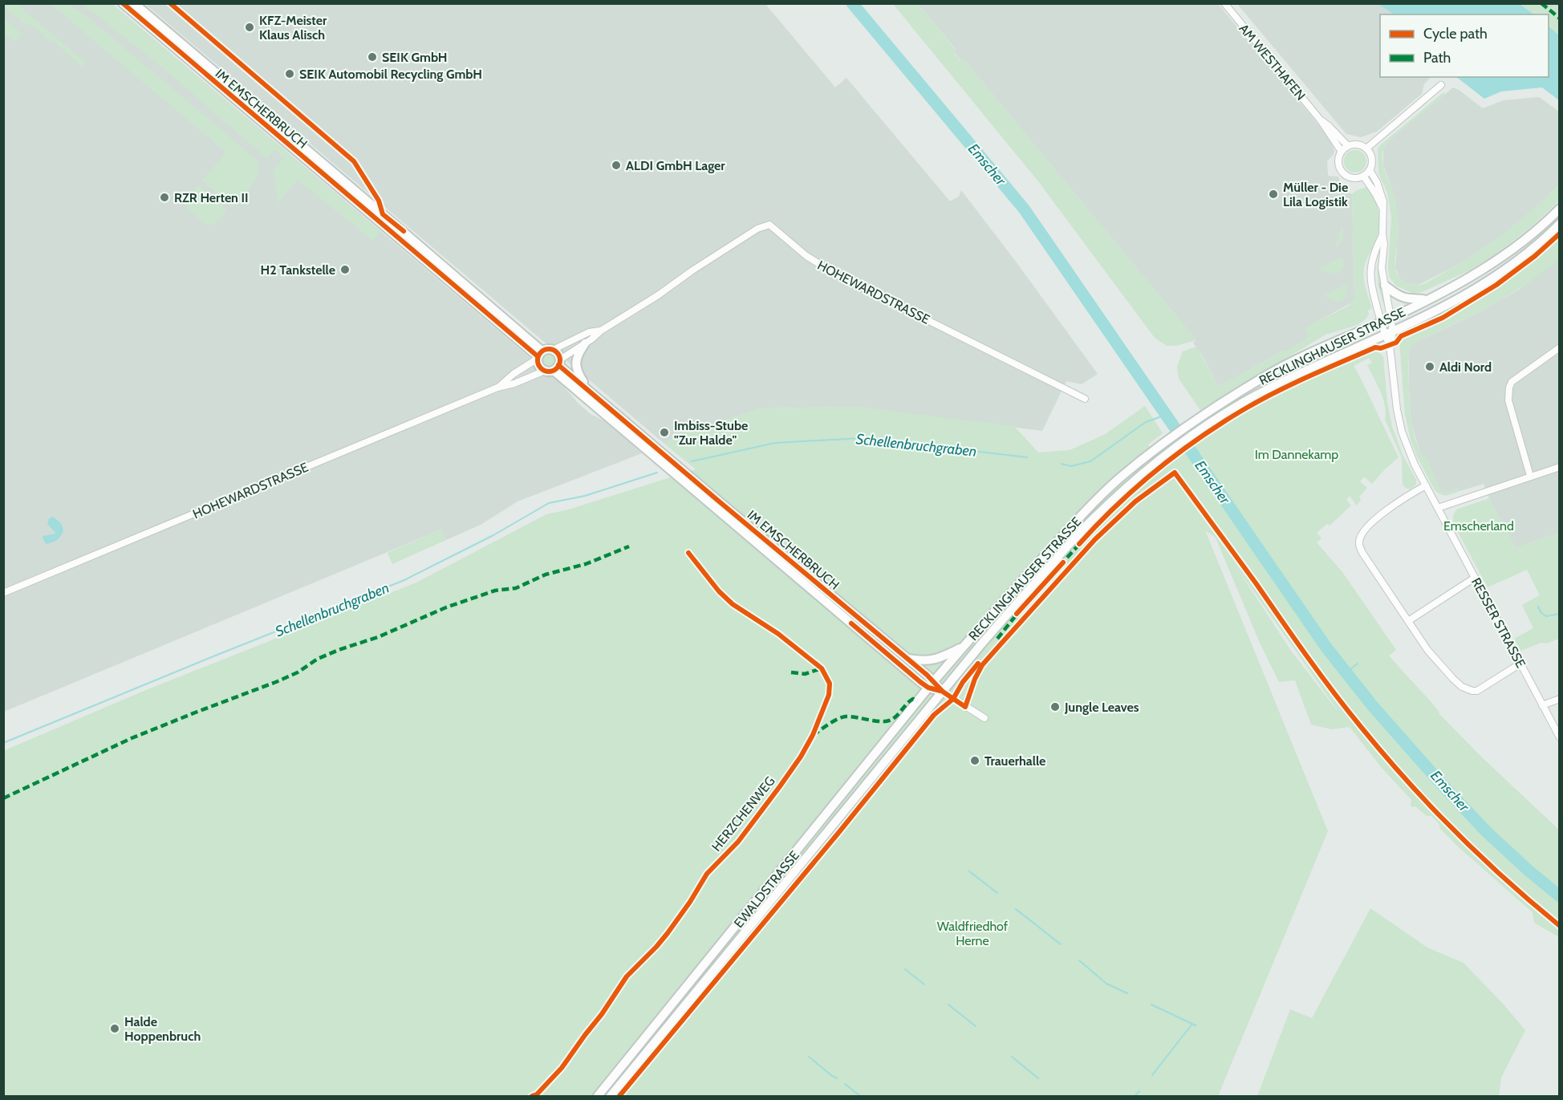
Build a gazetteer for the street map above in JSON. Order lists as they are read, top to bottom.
{
  "streets": {
    "main road": ["IM EMSCHERBRUCH", "RECKLINGHAUSER STRASSE", "EWALDSTRASSE"],
    "street": ["AM WESTHAFEN", "HOHEWARDSTRASSE", "RESSER STRASSE"],
    "cycle path": ["HERZCHENWEG"]
  },
  "crossings": [
    ["IM EMSCHERBRUCH", "HOHEWARDSTRASSE"],
    ["IM EMSCHERBRUCH", "RECKLINGHAUSER STRASSE"],
    ["IM EMSCHERBRUCH", "EWALDSTRASSE"],
    ["RECKLINGHAUSER STRASSE", "RESSER STRASSE"],
    ["RECKLINGHAUSER STRASSE", "EWALDSTRASSE"]
  ],
  "water": ["Emscher", "Schellenbruchgraben"],
  "parks": ["Im Dannekamp", "Emscherland", "Waldfriedhof Herne"],
  "places": [
    "KFZ-Meister Klaus Alisch",
    "SEIK GmbH",
    "SEIK Automobil Recycling GmbH",
    "ALDI GmbH Lager",
    "Müller - Die Lila Logistik",
    "RZR Herten II",
    "H2 Tankstelle",
    "Aldi Nord",
    "Imbiss-Stube \"Zur Halde\"",
    "Jungle Leaves",
    "Trauerhalle",
    "Halde Hoppenbruch"
  ],
  "legend": ["Cycle path", "Path"]
}
